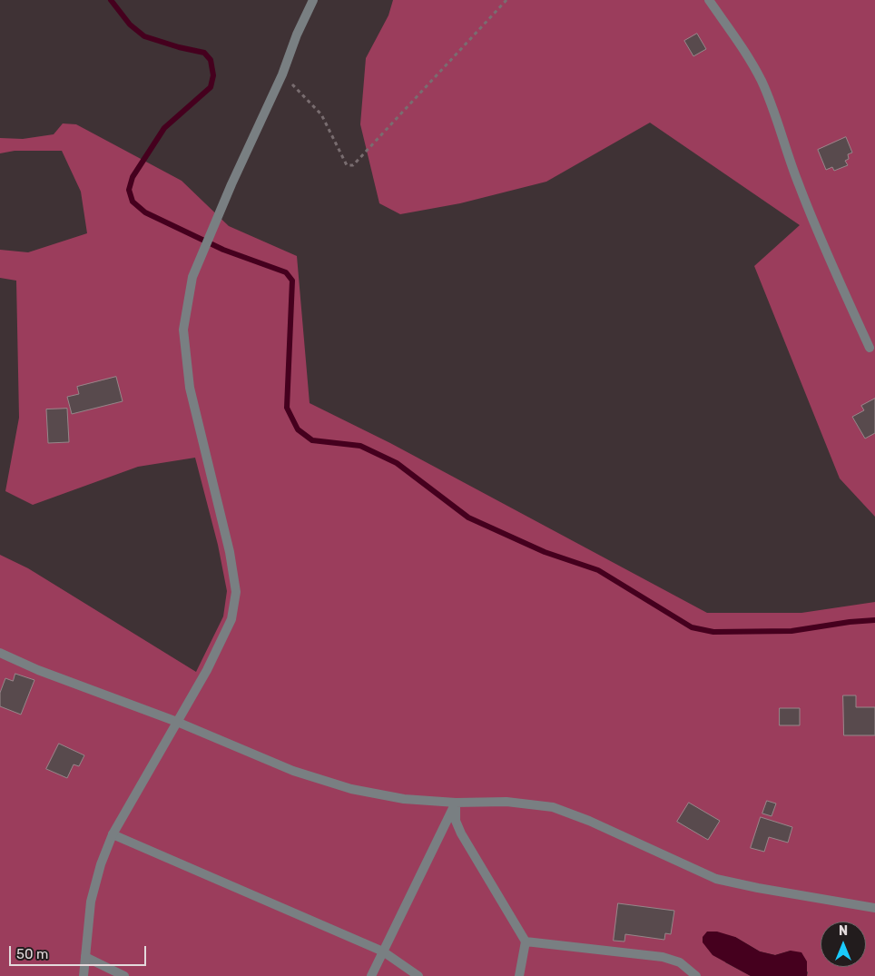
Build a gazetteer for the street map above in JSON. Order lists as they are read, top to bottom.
{
  "scale_bar": "50 m",
  "north": "top"
}
